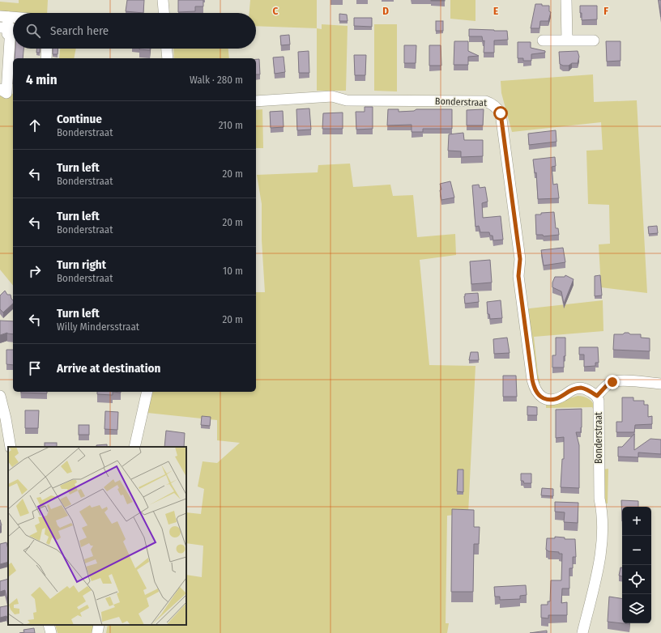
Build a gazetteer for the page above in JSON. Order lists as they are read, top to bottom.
{
  "streets": {
    "street": ["Bonderstraat"]
  },
  "page": {
    "search": "Search here",
    "heading": ["4 min", "Walk · 280 m"],
    "list": [
      ["Continue", "Bonderstraat", "210 m"],
      ["Turn left", "Bonderstraat", "20 m"],
      ["Turn left", "Bonderstraat", "20 m"],
      ["Turn right", "Bonderstraat", "10 m"],
      ["Turn left", "Willy Mindersstraat", "20 m"],
      "Arrive at destination"
    ],
    "map_buttons": ["+", "−"]
  },
  "grid": {
    "columns": [
      "C",
      "D",
      "E",
      "F"
    ]
  }
}
